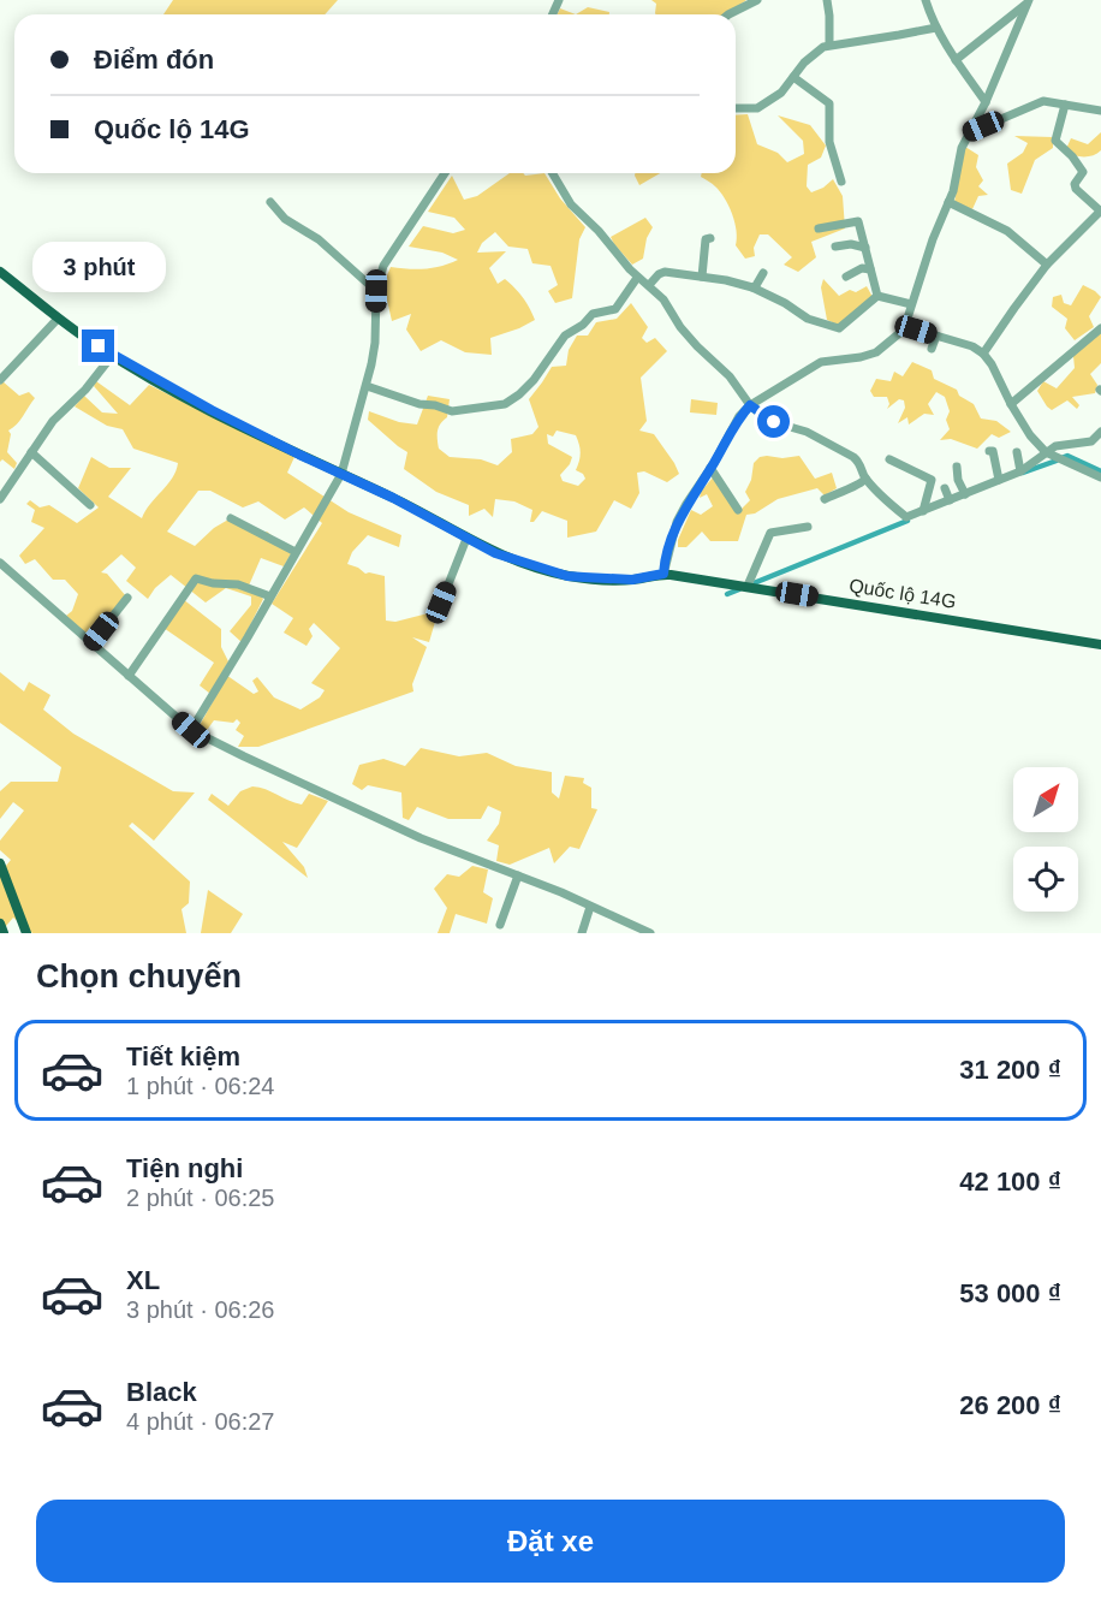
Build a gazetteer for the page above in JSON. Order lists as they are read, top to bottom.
{
  "streets": {
    "main road": ["Quốc lộ 14G"]
  },
  "north": "top right",
  "page": {
    "banner": ["Điểm đón", "Quốc lộ 14G"],
    "bubble": "3 phút",
    "heading": "Chọn chuyến",
    "list": [
      {
        "name": "Tiết kiệm",
        "note": "1 phút · 06:24",
        "value": "31 200 ₫"
      },
      {
        "name": "Tiện nghi",
        "note": "2 phút · 06:25",
        "value": "42 100 ₫"
      },
      {
        "name": "XL",
        "note": "3 phút · 06:26",
        "value": "53 000 ₫"
      },
      {
        "name": "Black",
        "note": "4 phút · 06:27",
        "value": "26 200 ₫"
      }
    ],
    "buttons": "Đặt xe"
  }
}
